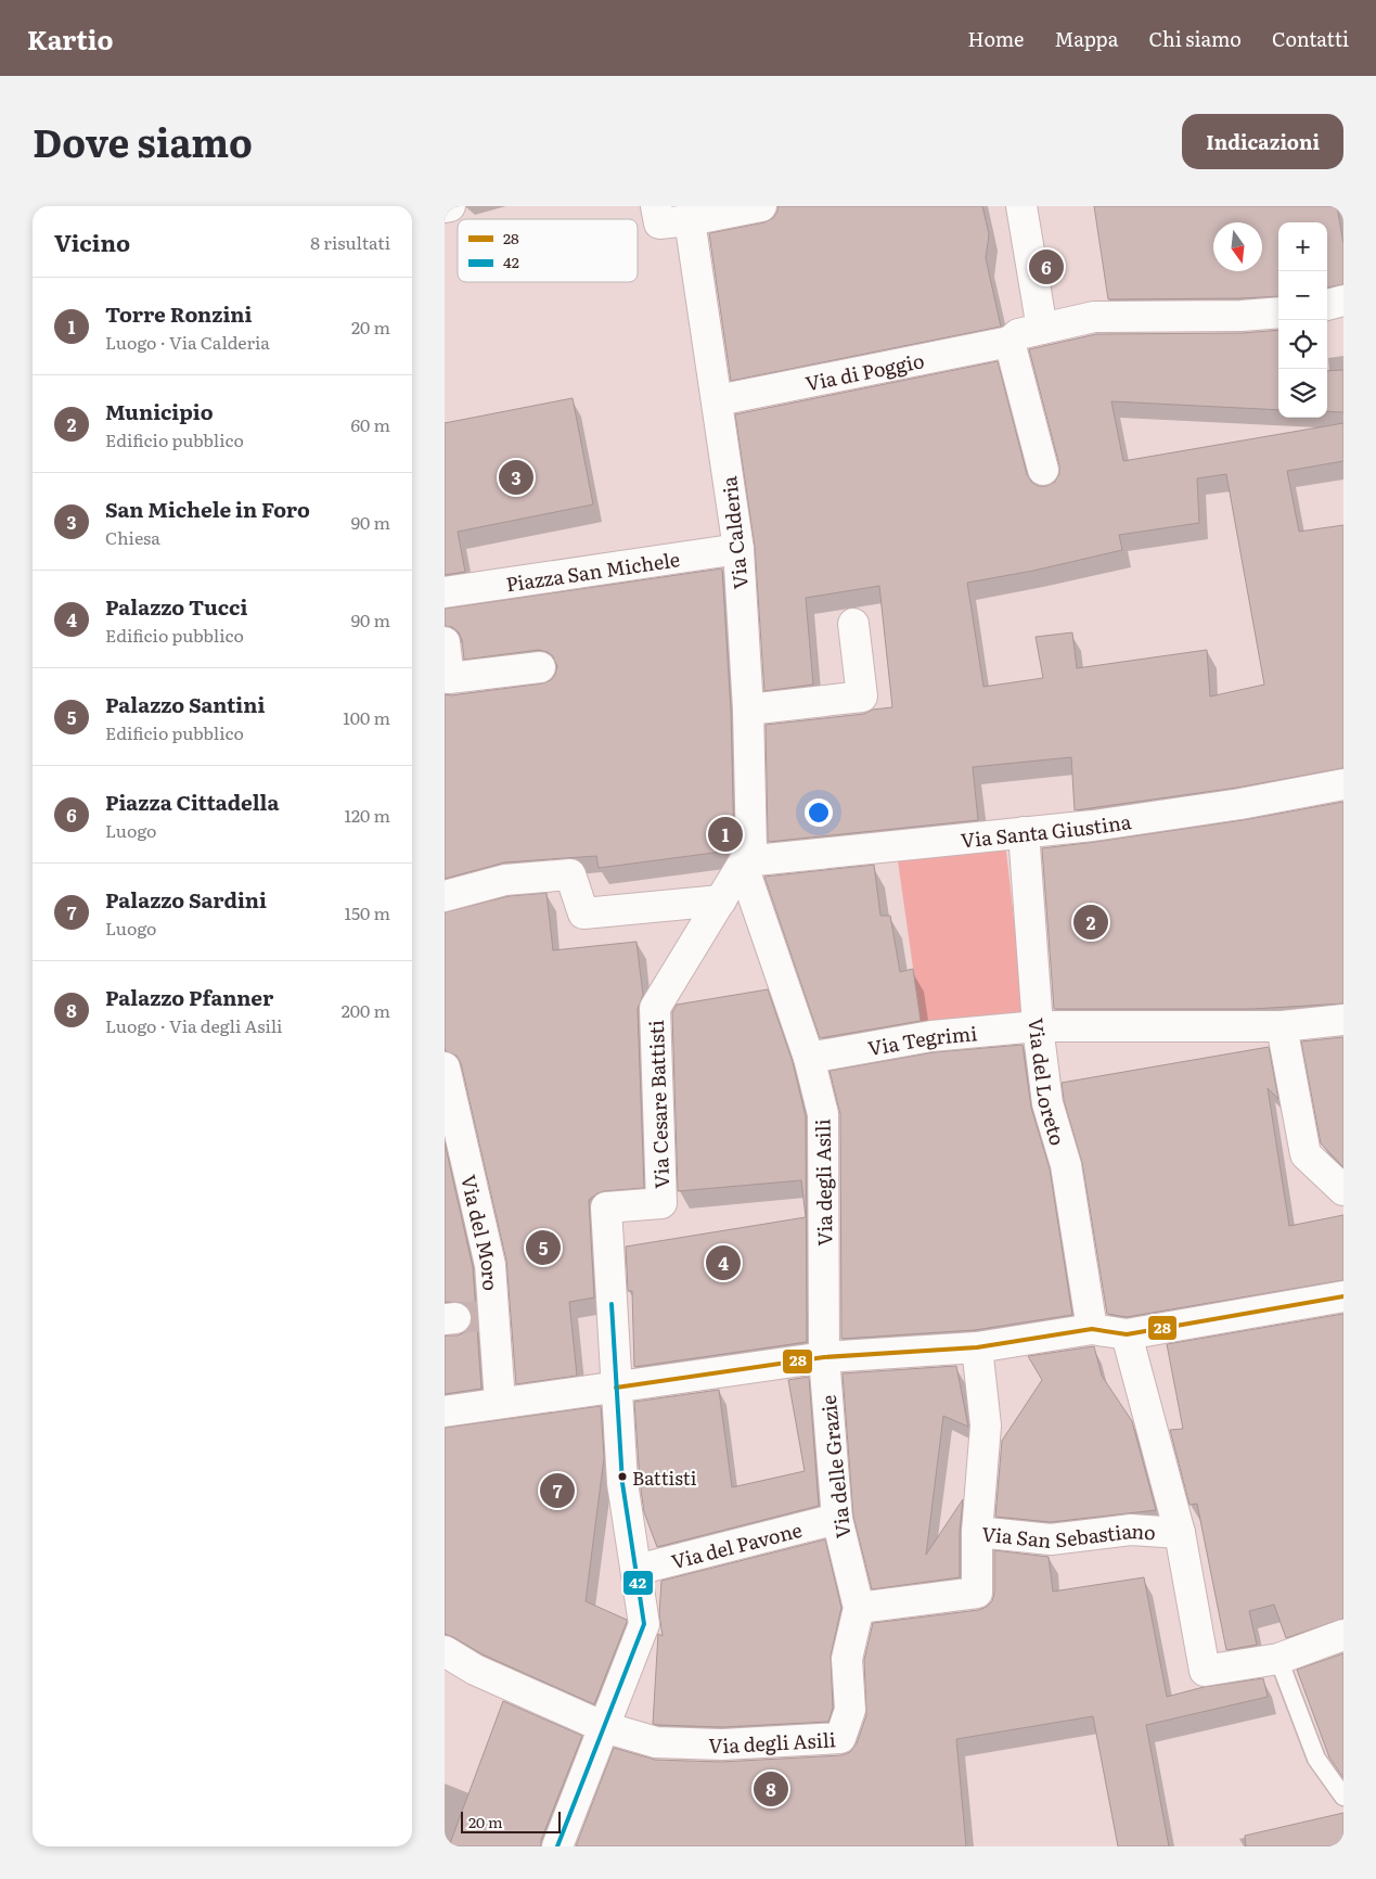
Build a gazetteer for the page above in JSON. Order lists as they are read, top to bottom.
{
  "streets": {
    "street": [
      "Via di Poggio",
      "Via Calderia",
      "Piazza San Michele",
      "Via Santa Giustina",
      "Via Tegrimi",
      "Via del Loreto",
      "Via Cesare Battisti",
      "Via degli Asili",
      "Via del Moro",
      "Via delle Grazie",
      "Via San Sebastiano",
      "Via del Pavone"
    ]
  },
  "crossings": [
    ["Via di Poggio", "Via Calderia"],
    ["Via Calderia", "Piazza San Michele"],
    ["Via Calderia", "Via Santa Giustina"],
    ["Via Calderia", "Via degli Asili"],
    ["Via Santa Giustina", "Via del Loreto"],
    ["Via Santa Giustina", "Via degli Asili"],
    ["Via Tegrimi", "Via del Loreto"],
    ["Via Tegrimi", "Via degli Asili"],
    ["Via Cesare Battisti", "Via degli Asili"],
    ["Via Cesare Battisti", "Via del Pavone"],
    ["Via degli Asili", "Via delle Grazie"],
    ["Via degli Asili", "Via San Sebastiano"],
    ["Via delle Grazie", "Via San Sebastiano"],
    ["Via delle Grazie", "Via del Pavone"]
  ],
  "places": ["Battisti"],
  "lines": ["transit line 28", "transit line 42"],
  "legend": ["28", "42"],
  "scale_bar": "20 m",
  "north": "bottom",
  "page": {
    "header": "Kartio",
    "nav": [
      "Home",
      "Mappa",
      "Chi siamo",
      "Contatti"
    ],
    "title": "Dove siamo",
    "buttons": "Indicazioni",
    "heading": ["Vicino", "8 risultati"],
    "map_buttons": ["+", "−"],
    "pins": [
      "6",
      "3",
      "1",
      "2",
      "5",
      "4",
      "7",
      "8"
    ],
    "list": [
      {
        "mark": "1",
        "name": "Torre Ronzini",
        "note": "Luogo · Via Calderia",
        "value": "20 m"
      },
      {
        "mark": "2",
        "name": "Municipio",
        "note": "Edificio pubblico",
        "value": "60 m"
      },
      {
        "mark": "3",
        "name": "San Michele in Foro",
        "note": "Chiesa",
        "value": "90 m"
      },
      {
        "mark": "4",
        "name": "Palazzo Tucci",
        "note": "Edificio pubblico",
        "value": "90 m"
      },
      {
        "mark": "5",
        "name": "Palazzo Santini",
        "note": "Edificio pubblico",
        "value": "100 m"
      },
      {
        "mark": "6",
        "name": "Piazza Cittadella",
        "note": "Luogo",
        "value": "120 m"
      },
      {
        "mark": "7",
        "name": "Palazzo Sardini",
        "note": "Luogo",
        "value": "150 m"
      },
      {
        "mark": "8",
        "name": "Palazzo Pfanner",
        "note": "Luogo · Via degli Asili",
        "value": "200 m"
      }
    ],
    "scale": "20 m"
  }
}
